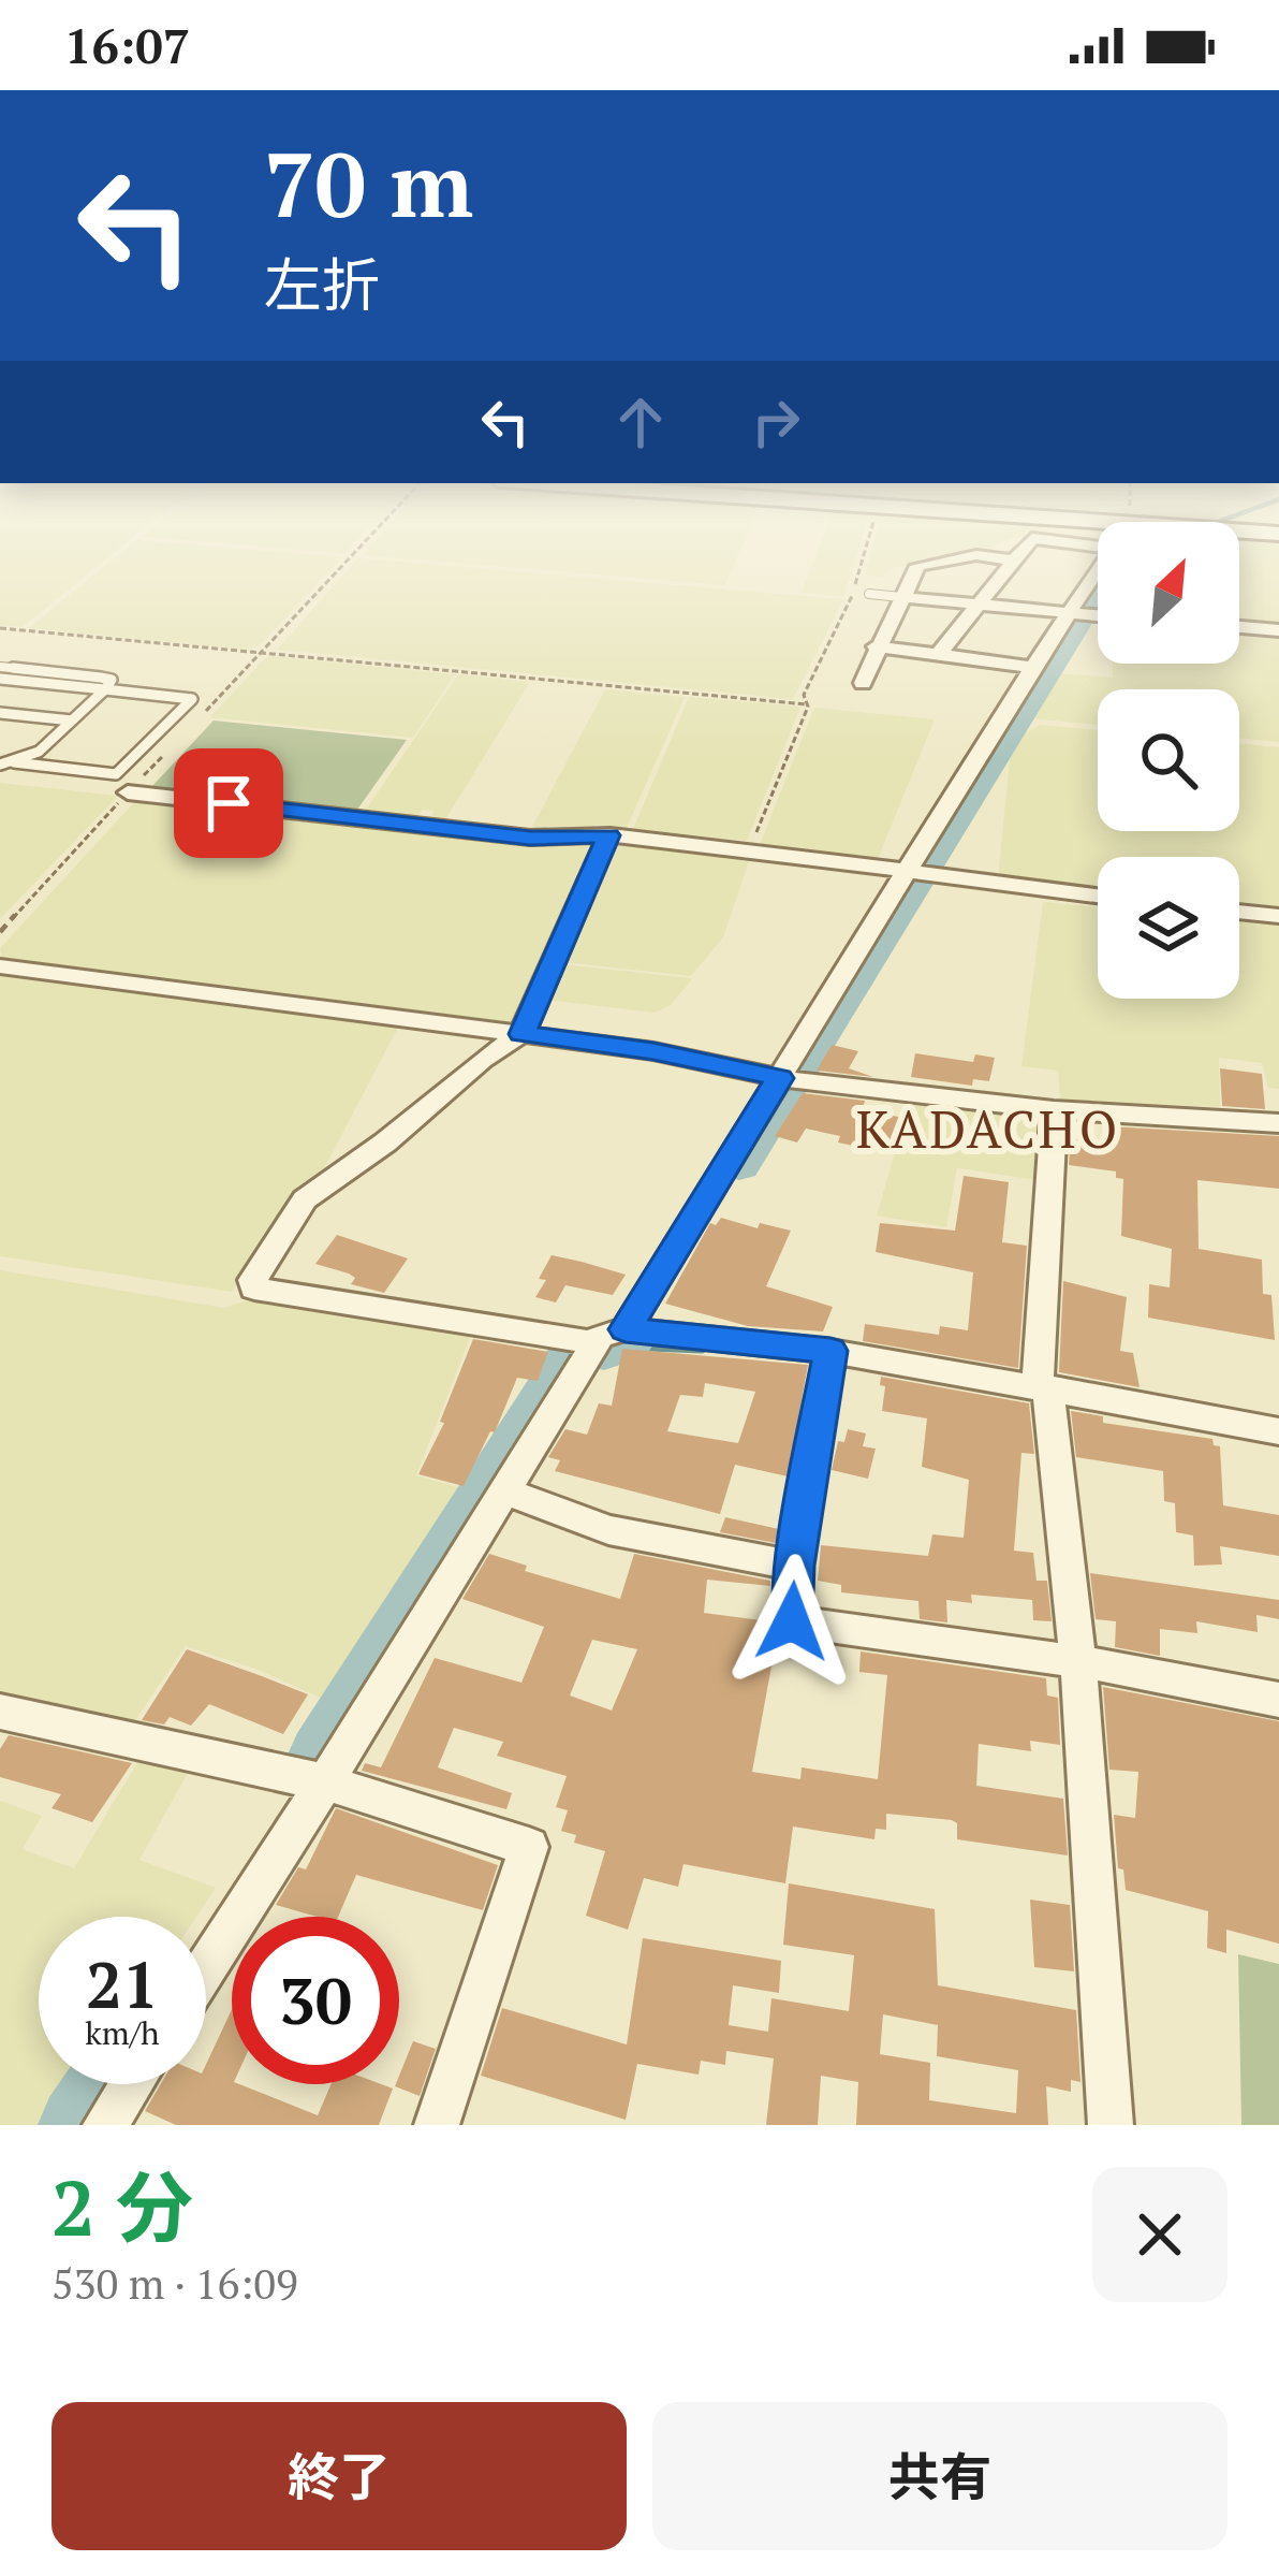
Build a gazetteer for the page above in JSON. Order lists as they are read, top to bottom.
{
  "districts": ["KADACHO"],
  "north": "top right",
  "page": {
    "status": "16:07",
    "turn": ["70 m", "左折"],
    "speed": "21 km/h",
    "limit": "30",
    "heading": ["2 分", "530 m · 16:09"],
    "buttons": ["終了", "共有"]
  }
}
